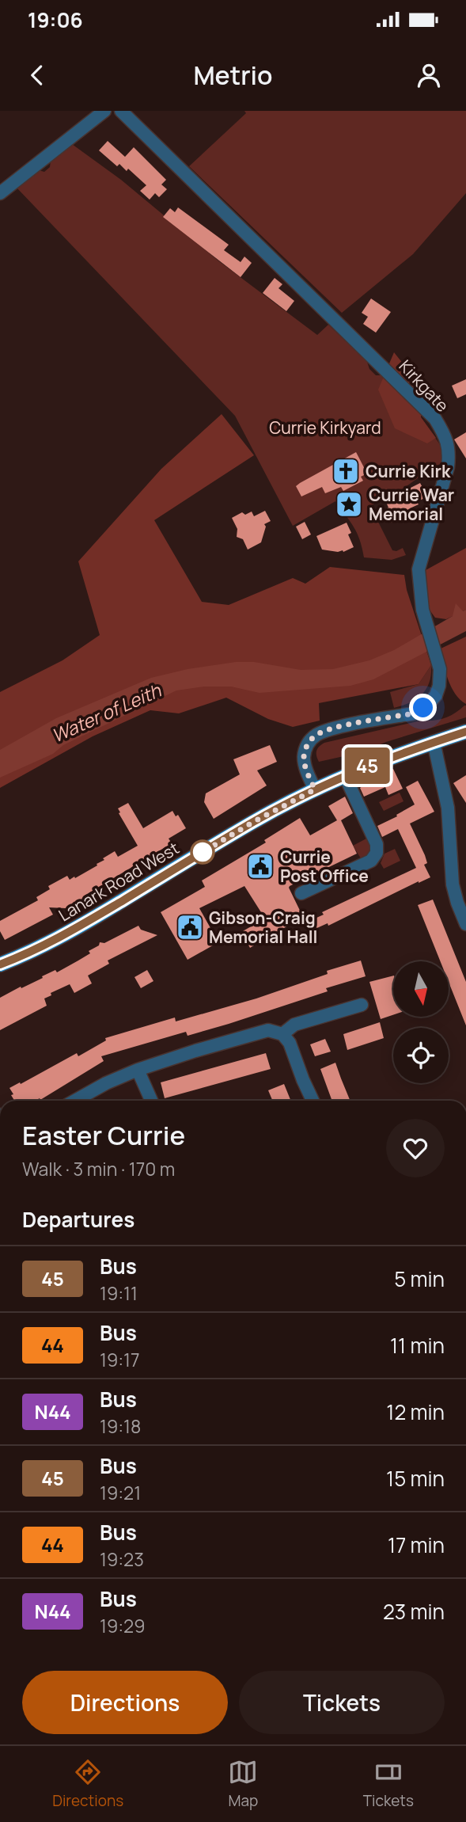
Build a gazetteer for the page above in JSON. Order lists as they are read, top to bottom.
{
  "streets": {
    "main road": ["Lanark Road West"],
    "street": ["Kirkgate"]
  },
  "crossings": [
    ["Kirkgate", "Lanark Road West"]
  ],
  "water": ["Water of Leith"],
  "parks": ["Currie Kirkyard"],
  "places": {
    "church": ["Currie Kirk"],
    "place": ["Currie War Memorial"],
    "public building": ["Currie Post Office", "Gibson-Craig Memorial Hall"]
  },
  "lines": ["bus line 45"],
  "north": "bottom",
  "page": {
    "status": "19:06",
    "header": "Metrio",
    "on_map": "45",
    "heading": [
      ["Easter Currie", "Walk · 3 min · 170 m"],
      "Departures"
    ],
    "list": [
      {
        "mark": "45",
        "name": "Bus",
        "note": "19:11",
        "value": "5 min"
      },
      {
        "mark": "44",
        "name": "Bus",
        "note": "19:17",
        "value": "11 min"
      },
      {
        "mark": "N44",
        "name": "Bus",
        "note": "19:18",
        "value": "12 min"
      },
      {
        "mark": "45",
        "name": "Bus",
        "note": "19:21",
        "value": "15 min"
      },
      {
        "mark": "44",
        "name": "Bus",
        "note": "19:23",
        "value": "17 min"
      },
      {
        "mark": "N44",
        "name": "Bus",
        "note": "19:29",
        "value": "23 min"
      }
    ],
    "buttons": ["Directions", "Tickets"],
    "tabs": ["Directions", "Map", "Tickets"]
  }
}
